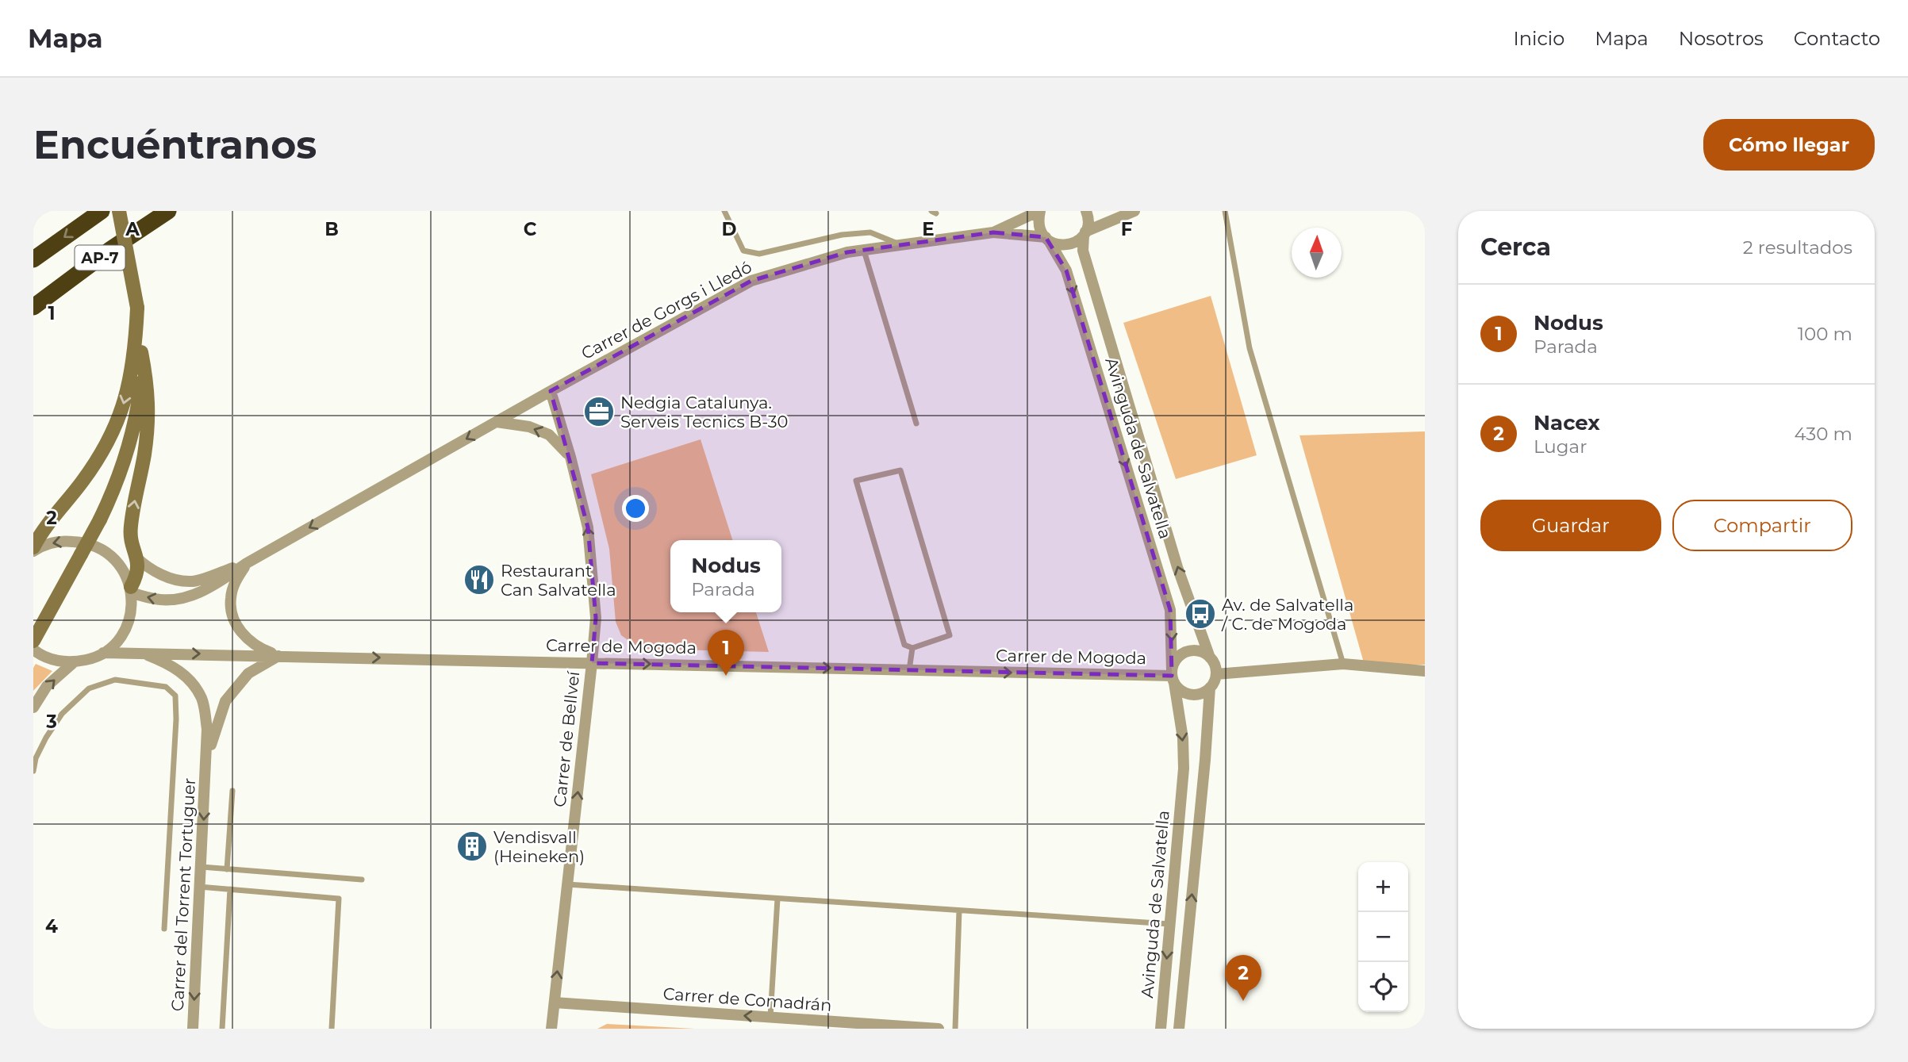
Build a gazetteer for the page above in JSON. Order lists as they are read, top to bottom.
{
  "streets": {
    "highway": ["AP-7"],
    "street": [
      "Carrer de Gorgs i Lledó",
      "Avinguda de Salvatella",
      "Carrer de Mogoda",
      "Carrer de Bellveí",
      "Carrer del Torrent Tortuguer",
      "Carrer de Comadrán"
    ]
  },
  "crossings": [
    ["Carrer de Gorgs i Lledó", "Avinguda de Salvatella"],
    ["Carrer de Gorgs i Lledó", "Carrer de Bellveí"],
    ["Avinguda de Salvatella", "Carrer de Mogoda"],
    ["Carrer de Mogoda", "Carrer de Bellveí"],
    ["Carrer de Mogoda", "Carrer del Torrent Tortuguer"],
    ["Carrer de Bellveí", "Carrer de Comadrán"]
  ],
  "one_way": [
    "Carrer de Mogoda",
    "Carrer de Bellveí",
    "Carrer del Torrent Tortuguer",
    "Carrer de Comadrán"
  ],
  "places": {
    "office": ["Nedgia Catalunya. Serveis Tecnics B-30"],
    "restaurant": ["Restaurant Can Salvatella"],
    "bus stop": ["Av. de Salvatella / C. de Mogoda"],
    "building": ["Vendisvall (Heineken)"]
  },
  "north": "top",
  "page": {
    "header": "Mapa",
    "nav": [
      "Inicio",
      "Mapa",
      "Nosotros",
      "Contacto"
    ],
    "buttons": [
      "Cómo llegar",
      ["Guardar", "Compartir"]
    ],
    "title": "Encuéntranos",
    "heading": ["Cerca", "2 resultados"],
    "list": [
      {
        "mark": "1",
        "name": "Nodus",
        "note": "Parada",
        "value": "100 m"
      },
      {
        "mark": "2",
        "name": "Nacex",
        "note": "Lugar",
        "value": "430 m"
      }
    ],
    "popup": ["Nodus", "Parada"],
    "pins": ["1", "2"],
    "map_buttons": ["+", "−"]
  },
  "grid": {
    "columns": [
      "A",
      "B",
      "C",
      "D",
      "E",
      "F"
    ],
    "rows": [
      "1",
      "2",
      "3",
      "4"
    ]
  }
}
